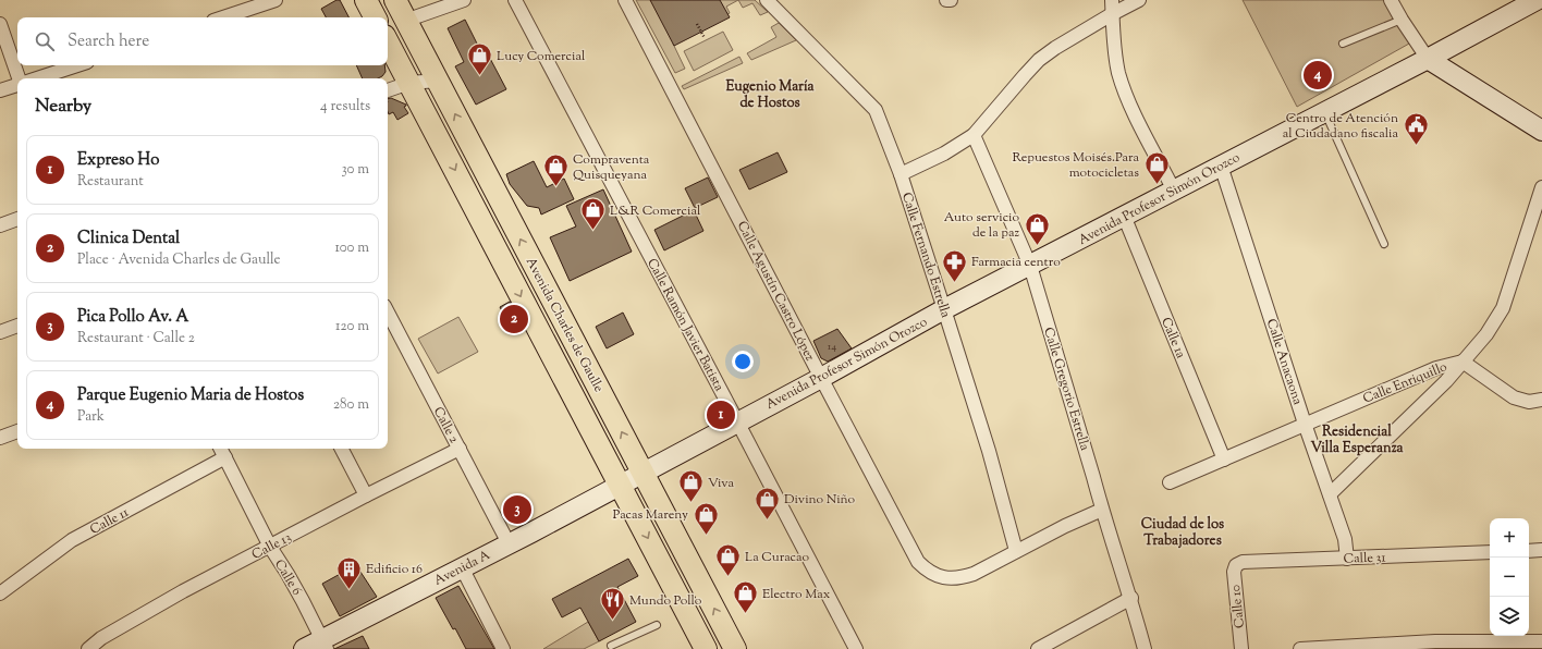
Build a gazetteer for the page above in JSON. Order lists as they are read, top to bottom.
{
  "streets": {
    "main road": ["Avenida Profesor Simón Orozco", "Avenida Charles de Gaulle", "Avenida A"],
    "street": [
      "Calle Fernando Estrella",
      "Calle Agustín Castro López",
      "Calle Ramón Javier Batista",
      "Calle 1a",
      "Calle Anacaona",
      "Calle Enriquillo",
      "Calle Gregorio Estrella",
      "Calle 2",
      "Calle 11",
      "Calle 13",
      "Calle 31",
      "Calle 6",
      "Calle 10"
    ]
  },
  "crossings": [
    ["Avenida Profesor Simón Orozco", "Calle Fernando Estrella"],
    ["Avenida Profesor Simón Orozco", "Calle Agustín Castro López"],
    ["Avenida Profesor Simón Orozco", "Avenida Charles de Gaulle"],
    ["Avenida Profesor Simón Orozco", "Calle Ramón Javier Batista"],
    ["Avenida Profesor Simón Orozco", "Calle 1a"],
    ["Avenida Profesor Simón Orozco", "Calle Anacaona"],
    ["Avenida Profesor Simón Orozco", "Calle Gregorio Estrella"],
    ["Avenida Profesor Simón Orozco", "Avenida A"],
    ["Calle Fernando Estrella", "Calle Agustín Castro López"],
    ["Calle Agustín Castro López", "Calle Gregorio Estrella"],
    ["Avenida Charles de Gaulle", "Avenida A"],
    ["Calle 1a", "Calle Enriquillo"],
    ["Calle Anacaona", "Calle Enriquillo"],
    ["Calle Anacaona", "Calle 31"],
    ["Calle 2", "Calle 13"],
    ["Calle 2", "Avenida A"],
    ["Calle 11", "Calle 6"],
    ["Calle 13", "Calle 6"],
    ["Calle 31", "Calle 10"],
    ["Avenida A", "Calle 6"]
  ],
  "districts": ["Eugenio María de Hostos", "Residencial Villa Esperanza", "Ciudad de los Trabajadores"],
  "places": {
    "shop": [
      "Lucy Comercial",
      "Repuestos Moisés.Para motocicletas",
      "Compraventa Quisqueyana",
      "L&R Comercial",
      "Auto servicio de la paz",
      "Viva",
      "Divino Niño",
      "Pacas Mareny",
      "La Curacao",
      "Electro Max"
    ],
    "public building": ["Centro de Atención al Ciudadano fiscalia"],
    "pharmacy": ["Farmacia centro"],
    "building": ["Edificio 16"],
    "restaurant": ["Mundo Pollo"]
  },
  "house_numbers": ["14"],
  "page": {
    "search": "Search here",
    "pins": [
      "4",
      "2",
      "1",
      "3"
    ],
    "heading": ["Nearby", "4 results"],
    "list": [
      {
        "mark": "1",
        "name": "Expreso Ho",
        "note": "Restaurant",
        "value": "30 m"
      },
      {
        "mark": "2",
        "name": "Clinica Dental",
        "note": "Place · Avenida Charles de Gaulle",
        "value": "100 m"
      },
      {
        "mark": "3",
        "name": "Pica Pollo Av. A",
        "note": "Restaurant · Calle 2",
        "value": "120 m"
      },
      {
        "mark": "4",
        "name": "Parque Eugenio Maria de Hostos",
        "note": "Park",
        "value": "280 m"
      }
    ],
    "map_buttons": ["+", "−"]
  }
}
